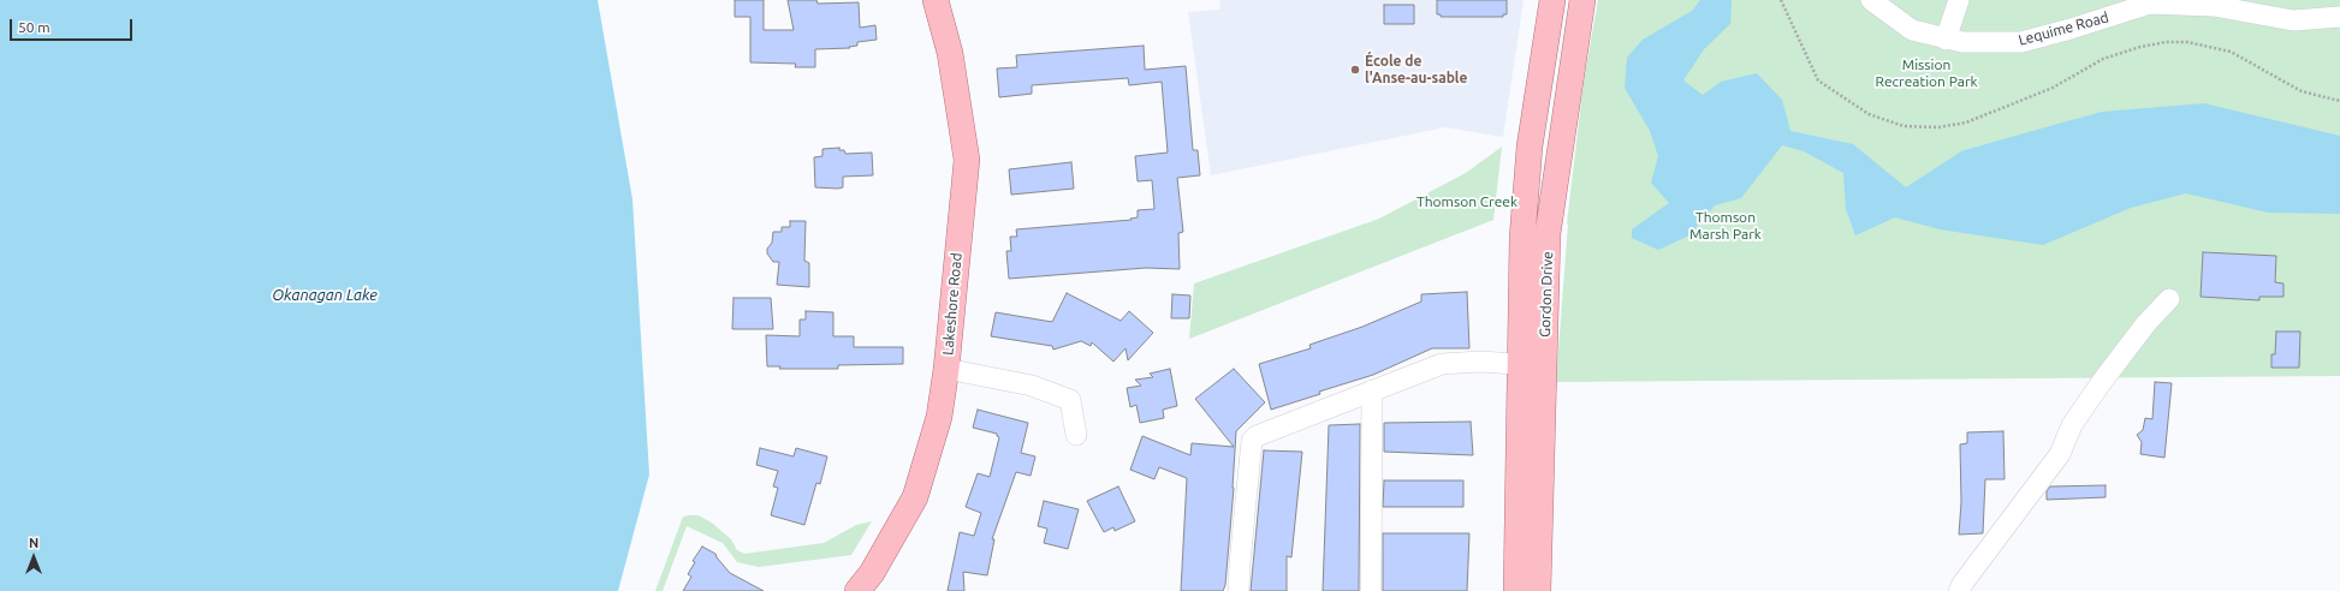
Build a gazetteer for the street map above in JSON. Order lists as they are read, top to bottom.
{
  "streets": {
    "main road": ["Gordon Drive", "Lakeshore Road"],
    "street": ["Lequime Road"]
  },
  "water": ["Okanagan Lake"],
  "parks": ["Mission Recreation Park", "Thomson Creek", "Thomson Marsh Park"],
  "places": ["École de l'Anse-au-sable"],
  "scale_bar": "50 m",
  "north": "top"
}
